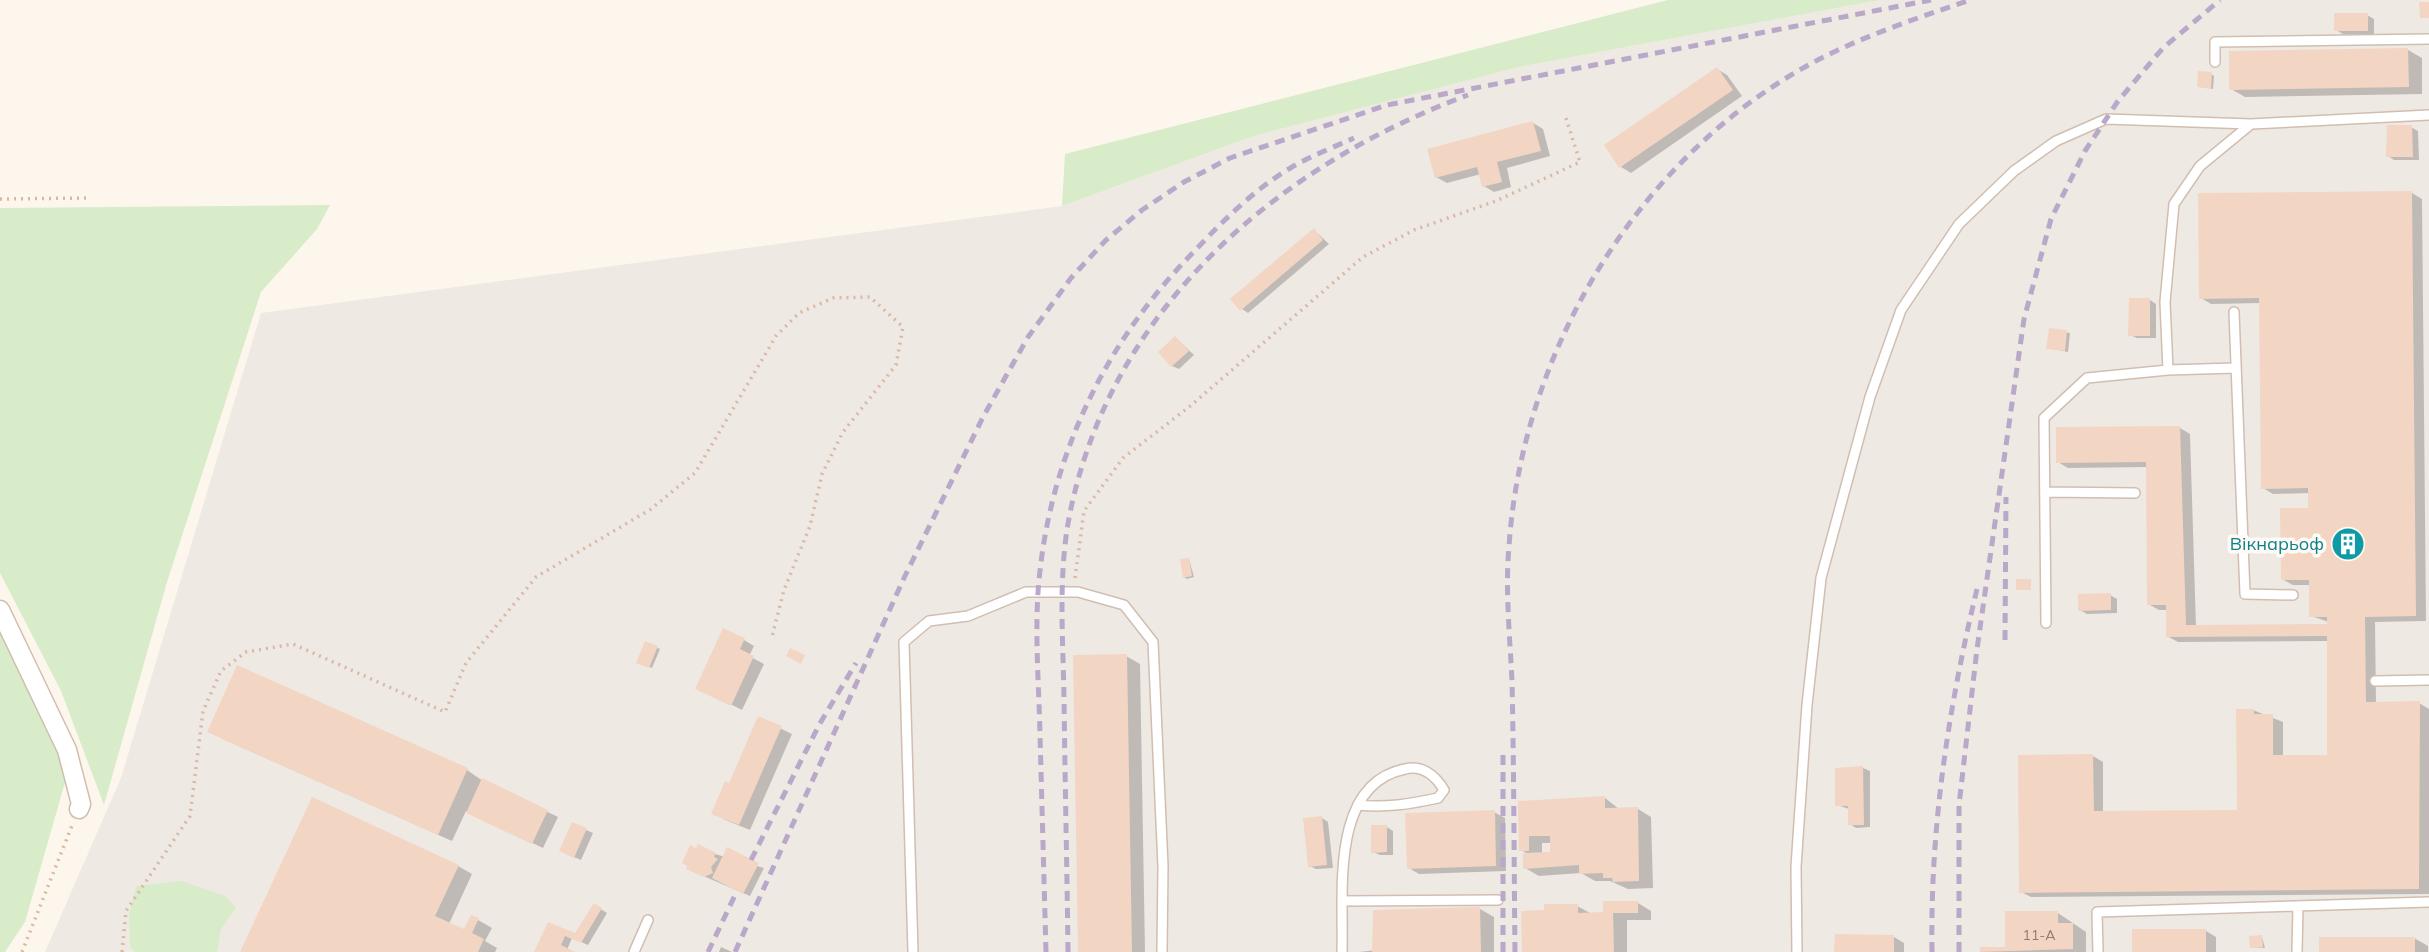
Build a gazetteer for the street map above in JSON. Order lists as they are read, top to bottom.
{
  "places": {
    "building": ["Вікнарьоф"]
  },
  "house_numbers": ["11-А"]
}
